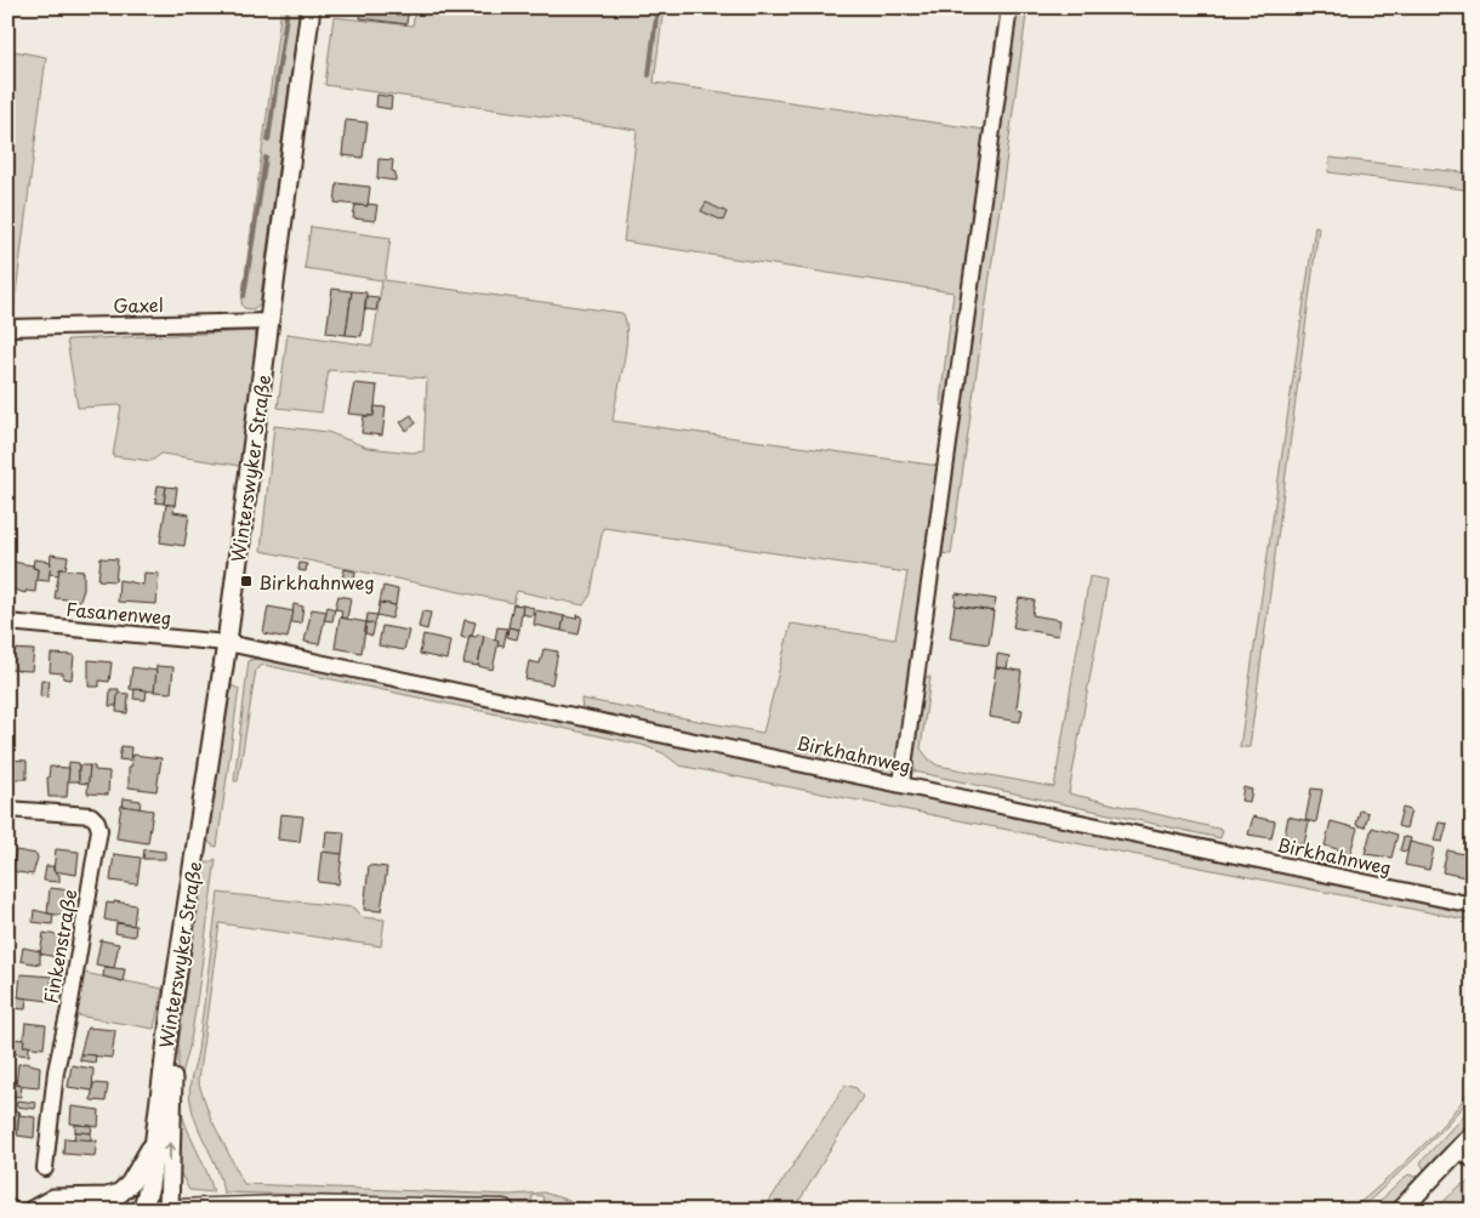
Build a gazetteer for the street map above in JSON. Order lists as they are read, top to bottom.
{
  "streets": {
    "street": [
      "Gaxel",
      "Winterswyker Straße",
      "Fasanenweg",
      "Birkhahnweg",
      "Finkenstraße"
    ]
  },
  "crossings": [
    ["Gaxel", "Winterswyker Straße"],
    ["Winterswyker Straße", "Fasanenweg"],
    ["Winterswyker Straße", "Birkhahnweg"],
    ["Fasanenweg", "Birkhahnweg"]
  ],
  "places": {
    "transit": ["Birkhahnweg"]
  }
}
